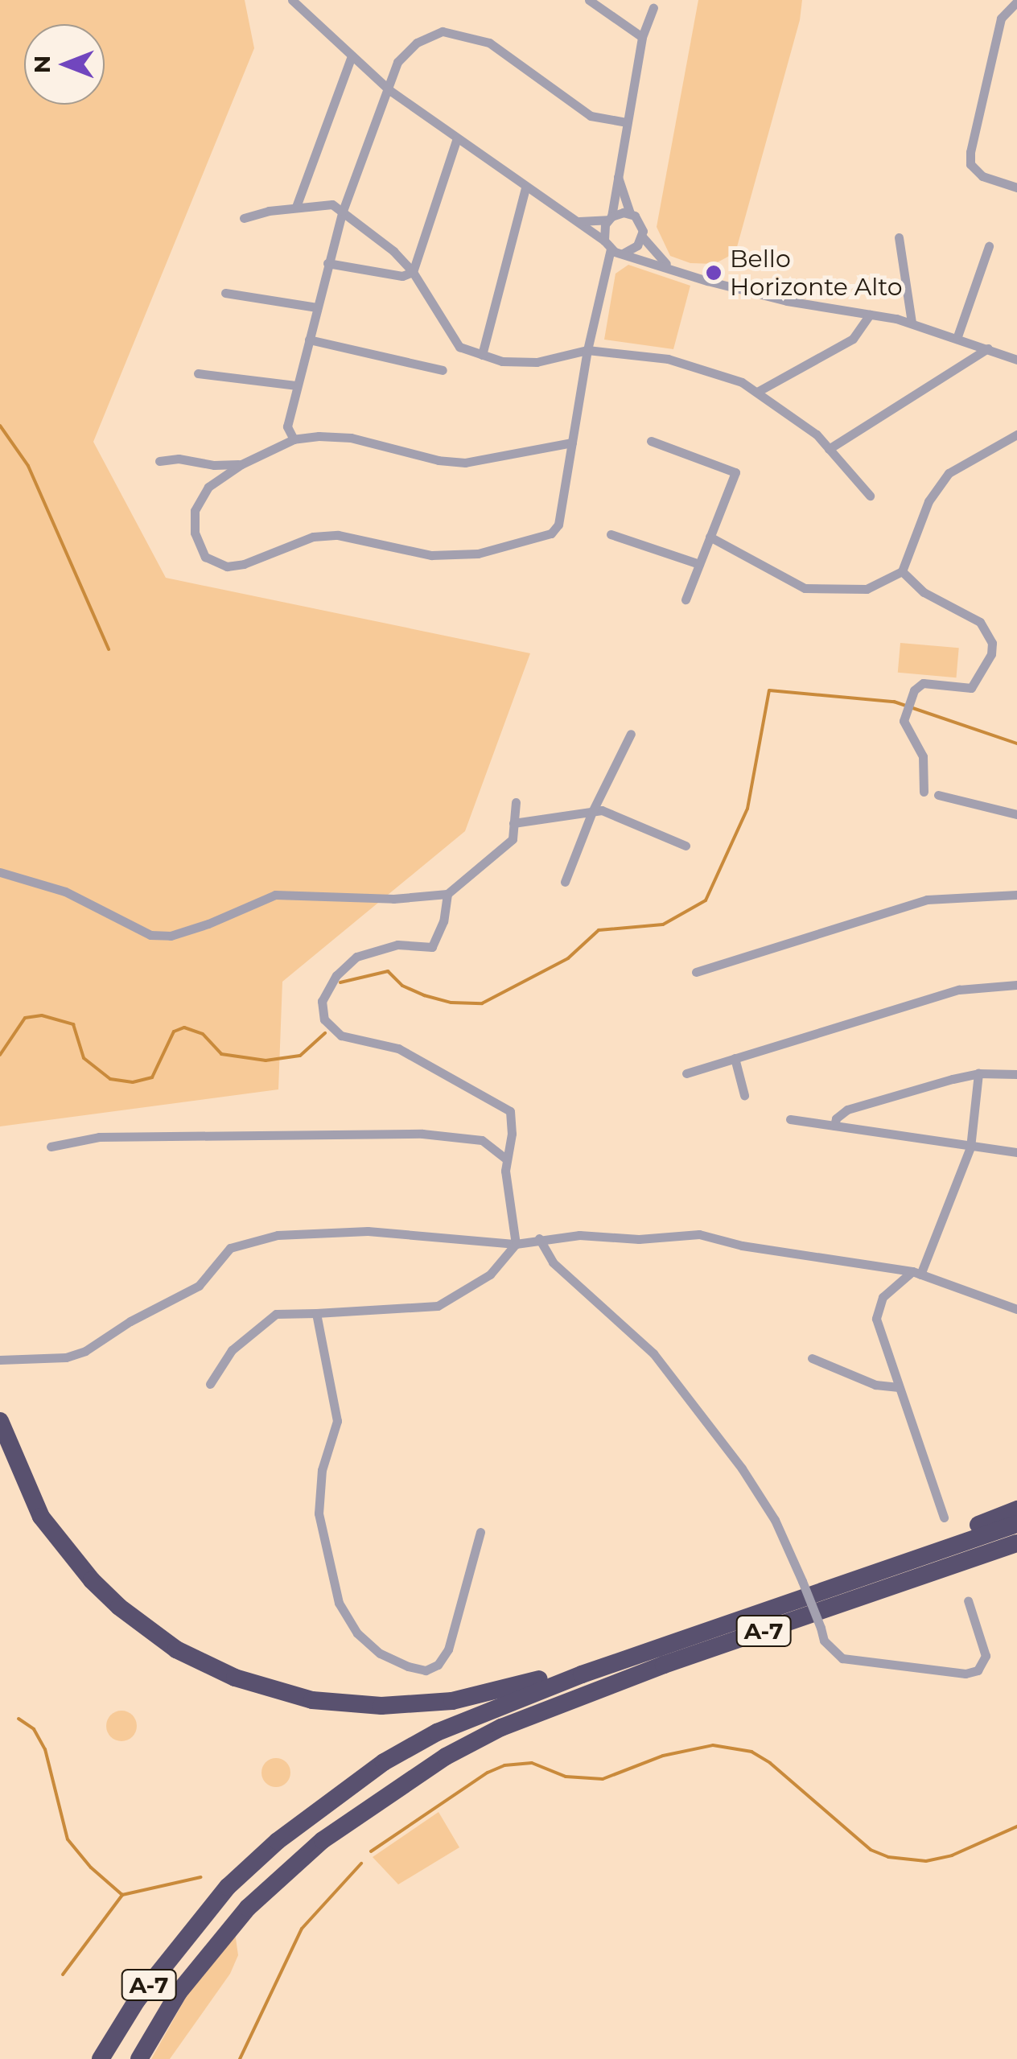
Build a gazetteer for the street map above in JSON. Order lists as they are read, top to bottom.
{
  "streets": {
    "highway": ["A-7"]
  },
  "places": ["Bello Horizonte Alto"],
  "north": "left"
}
